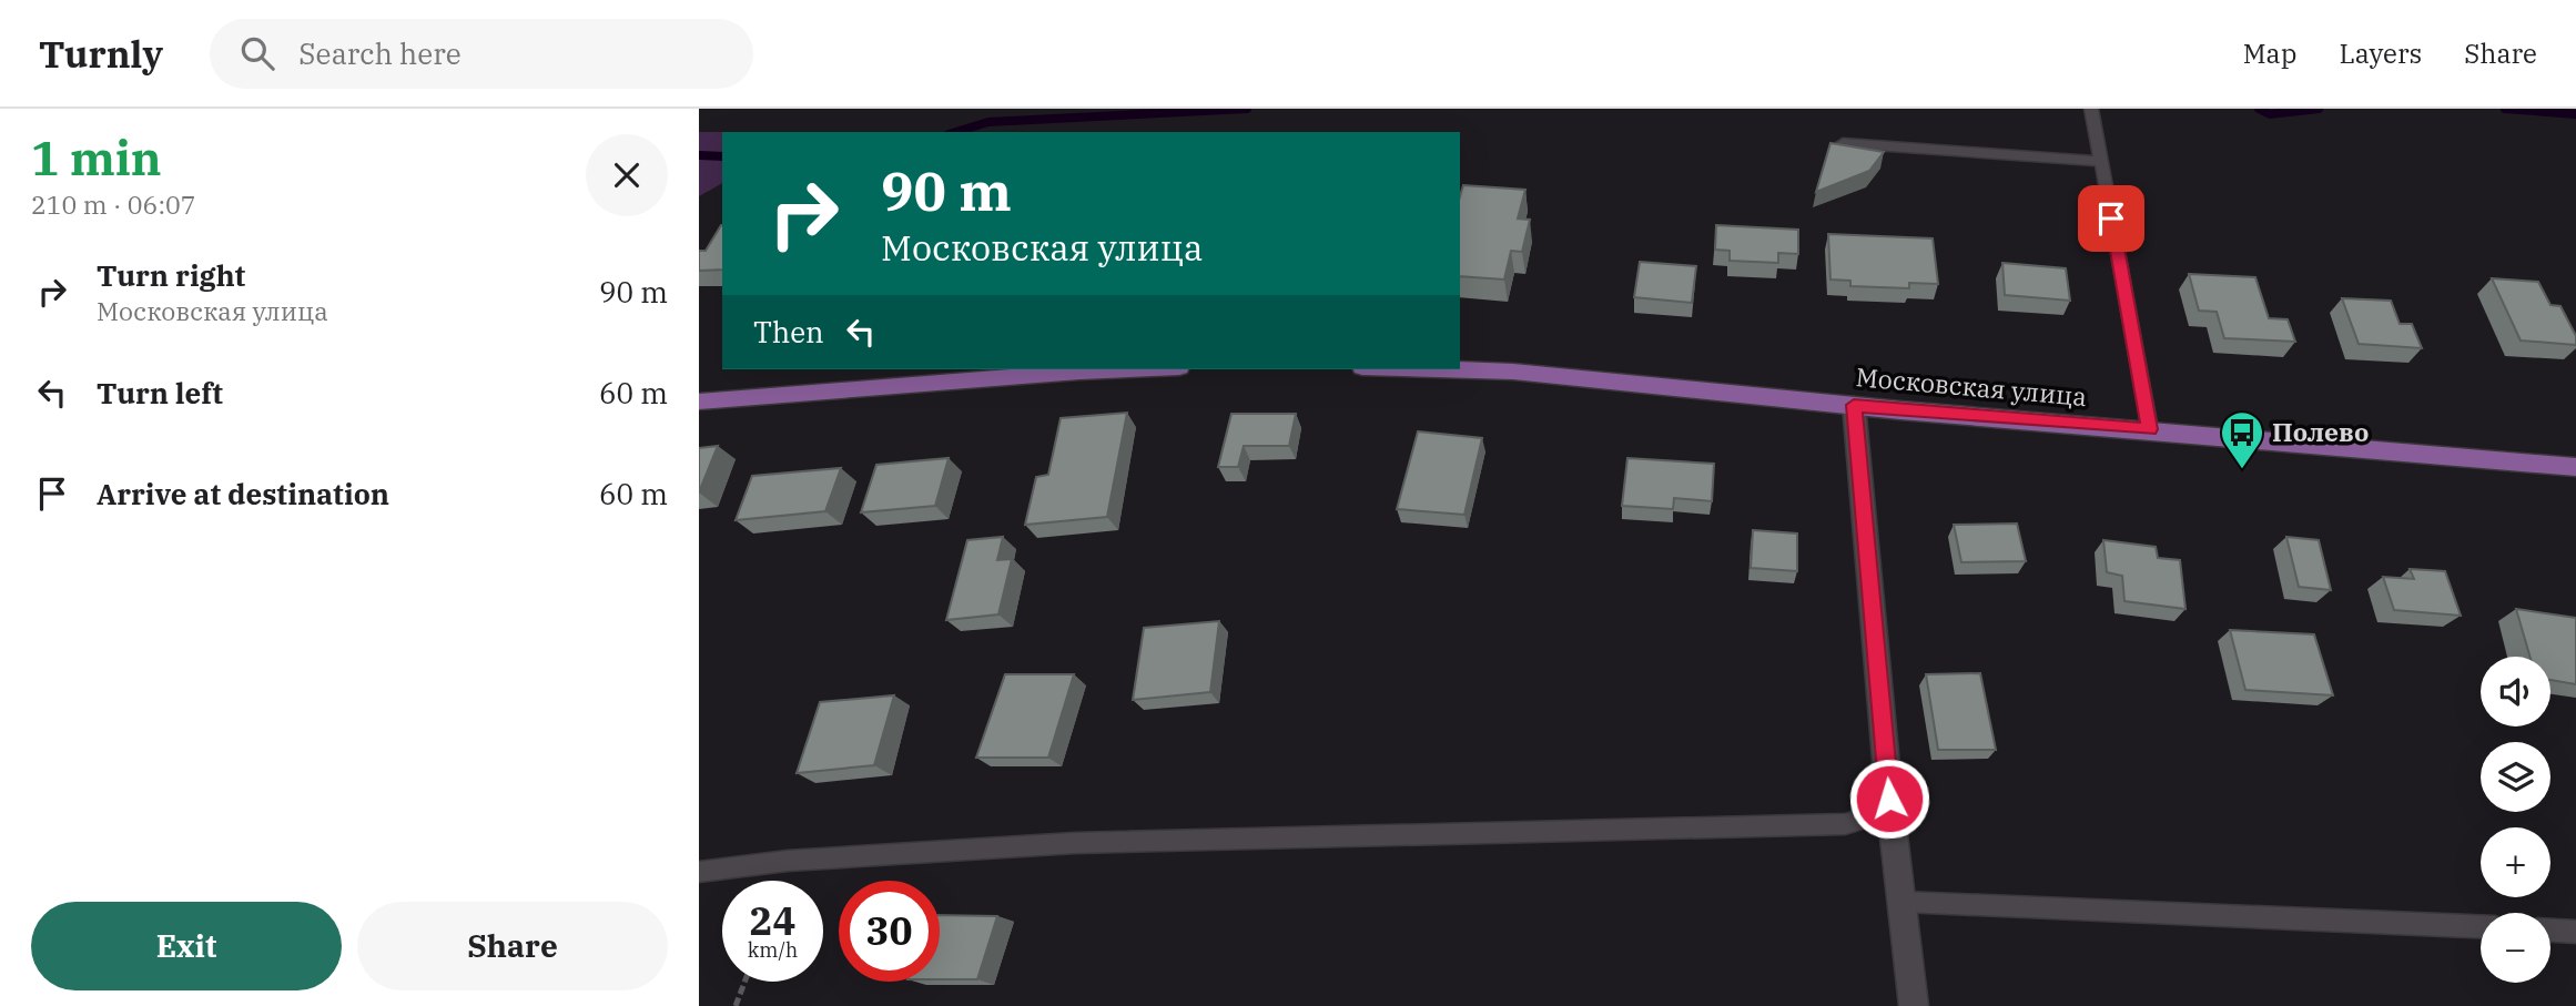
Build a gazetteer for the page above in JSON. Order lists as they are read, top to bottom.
{
  "streets": {
    "main road": ["Московская улица"]
  },
  "places": {
    "bus stop": ["Полево"]
  },
  "page": {
    "header": "Turnly",
    "search": "Search here",
    "nav": ["Map", "Layers", "Share"],
    "heading": ["1 min", "210 m · 06:07"],
    "turn": ["90 m", "Московская улица"],
    "list": [
      {
        "name": "Turn right",
        "note": "Московская улица",
        "value": "90 m"
      },
      {
        "name": "Turn left",
        "value": "60 m"
      },
      {
        "name": "Arrive at destination",
        "value": "60 m"
      }
    ],
    "then": "Then",
    "map_buttons": ["+", "−"],
    "speed": "24 km/h",
    "limit": "30",
    "buttons": ["Exit", "Share"]
  }
}
